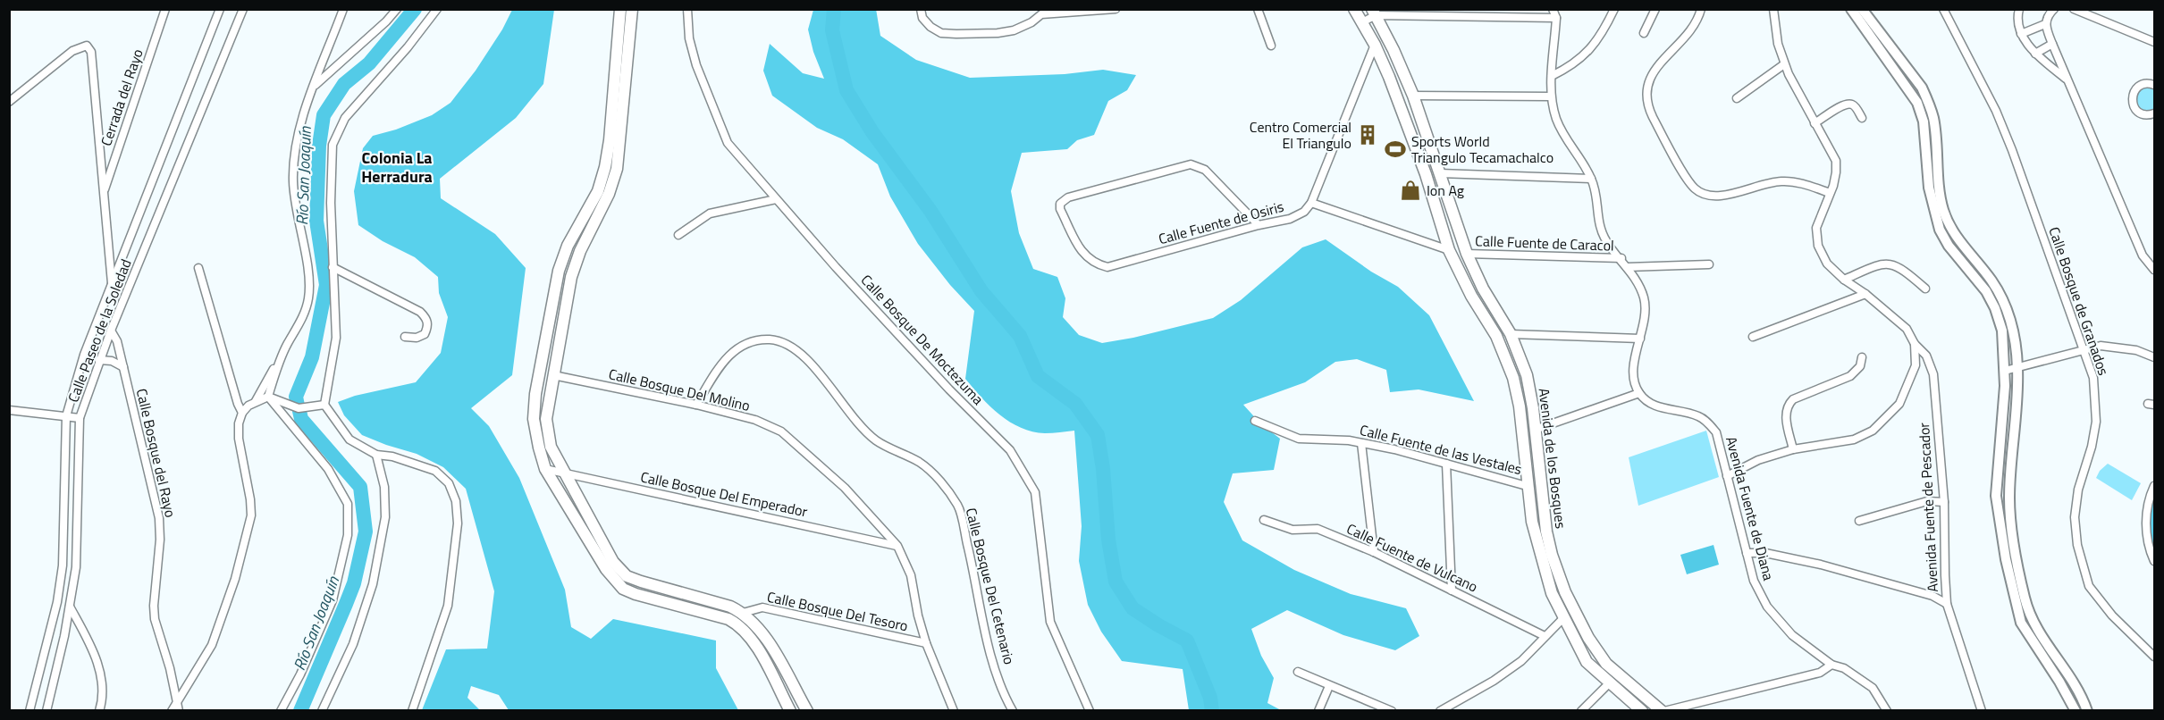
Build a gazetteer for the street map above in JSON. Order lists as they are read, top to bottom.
{
  "streets": {
    "main road": ["Avenida de los Bosques"],
    "street": [
      "Cerrada del Rayo",
      "Calle Fuente de Osiris",
      "Calle Fuente de Caracol",
      "Calle Bosque de Granados",
      "Calle Paseo de la Soledad",
      "Calle Bosque De Moctezuma",
      "Calle Bosque Del Molino",
      "Calle Fuente de las Vestales",
      "Calle Bosque del Rayo",
      "Calle Bosque Del Emperador",
      "Avenida Fuente de Pescador",
      "Avenida Fuente de Diana",
      "Calle Fuente de Vulcano",
      "Calle Bosque Del Cetenario",
      "Calle Bosque Del Tesoro"
    ]
  },
  "crossings": [
    ["Calle Fuente de Caracol", "Avenida de los Bosques"],
    ["Calle Paseo de la Soledad", "Calle Bosque del Rayo"],
    ["Calle Bosque Del Molino", "Calle Bosque Del Emperador"],
    ["Calle Bosque Del Molino", "Calle Bosque Del Cetenario"],
    ["Calle Bosque Del Molino", "Calle Bosque Del Tesoro"],
    ["Calle Fuente de las Vestales", "Avenida de los Bosques"]
  ],
  "districts": ["Colonia La Herradura"],
  "water": ["Río San Joaquín"],
  "places": {
    "building": ["Centro Comercial El Triangulo"],
    "sports": ["Sports World Triangulo Tecamachalco"],
    "shop": ["Ion Ag"]
  }
}
